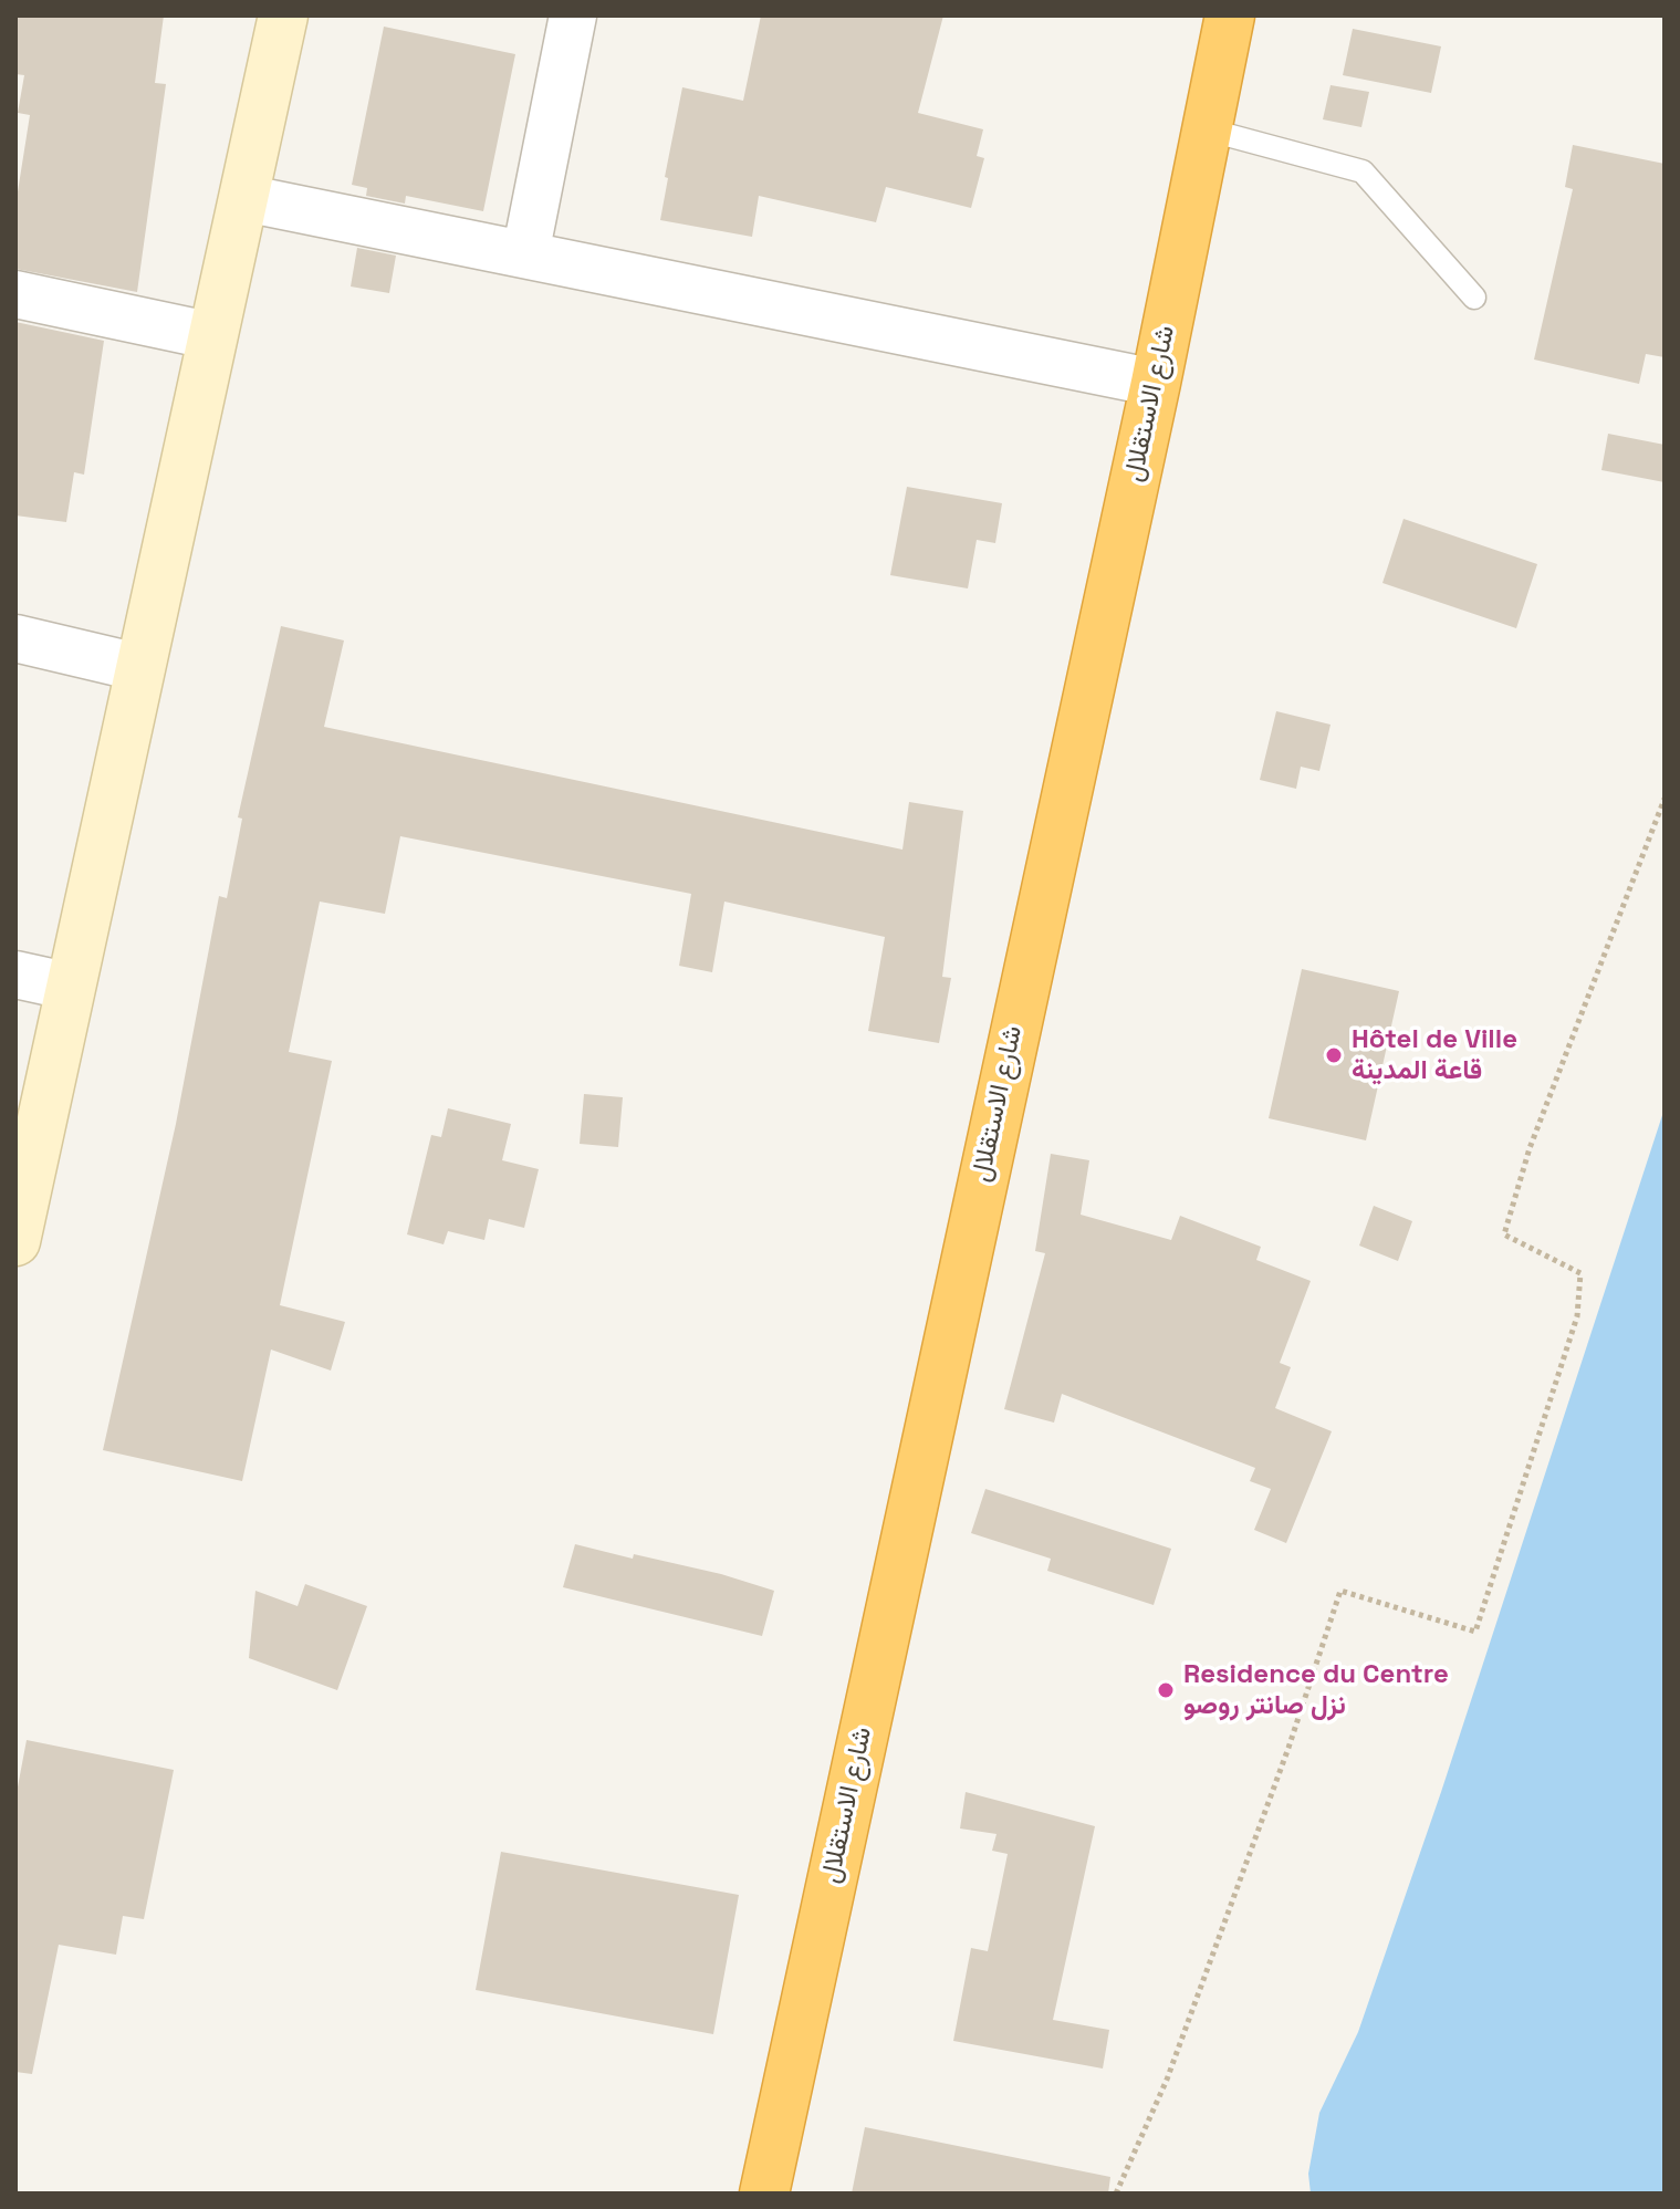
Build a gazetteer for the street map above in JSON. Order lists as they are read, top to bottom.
{
  "streets": {
    "highway": ["شارع الاستقلال"]
  },
  "places": ["Hôtel de Ville قاعة المدينة", "Residence du Centre نزل صانتر روصو"]
}
